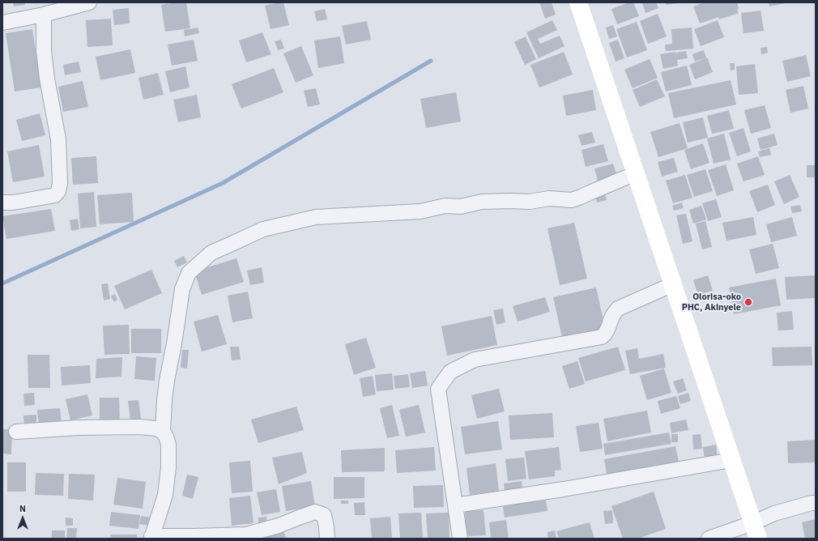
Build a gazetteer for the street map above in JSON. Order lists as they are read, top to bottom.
{
  "places": ["Olorisa-oko PHC, Akinyele"],
  "north": "top"
}
